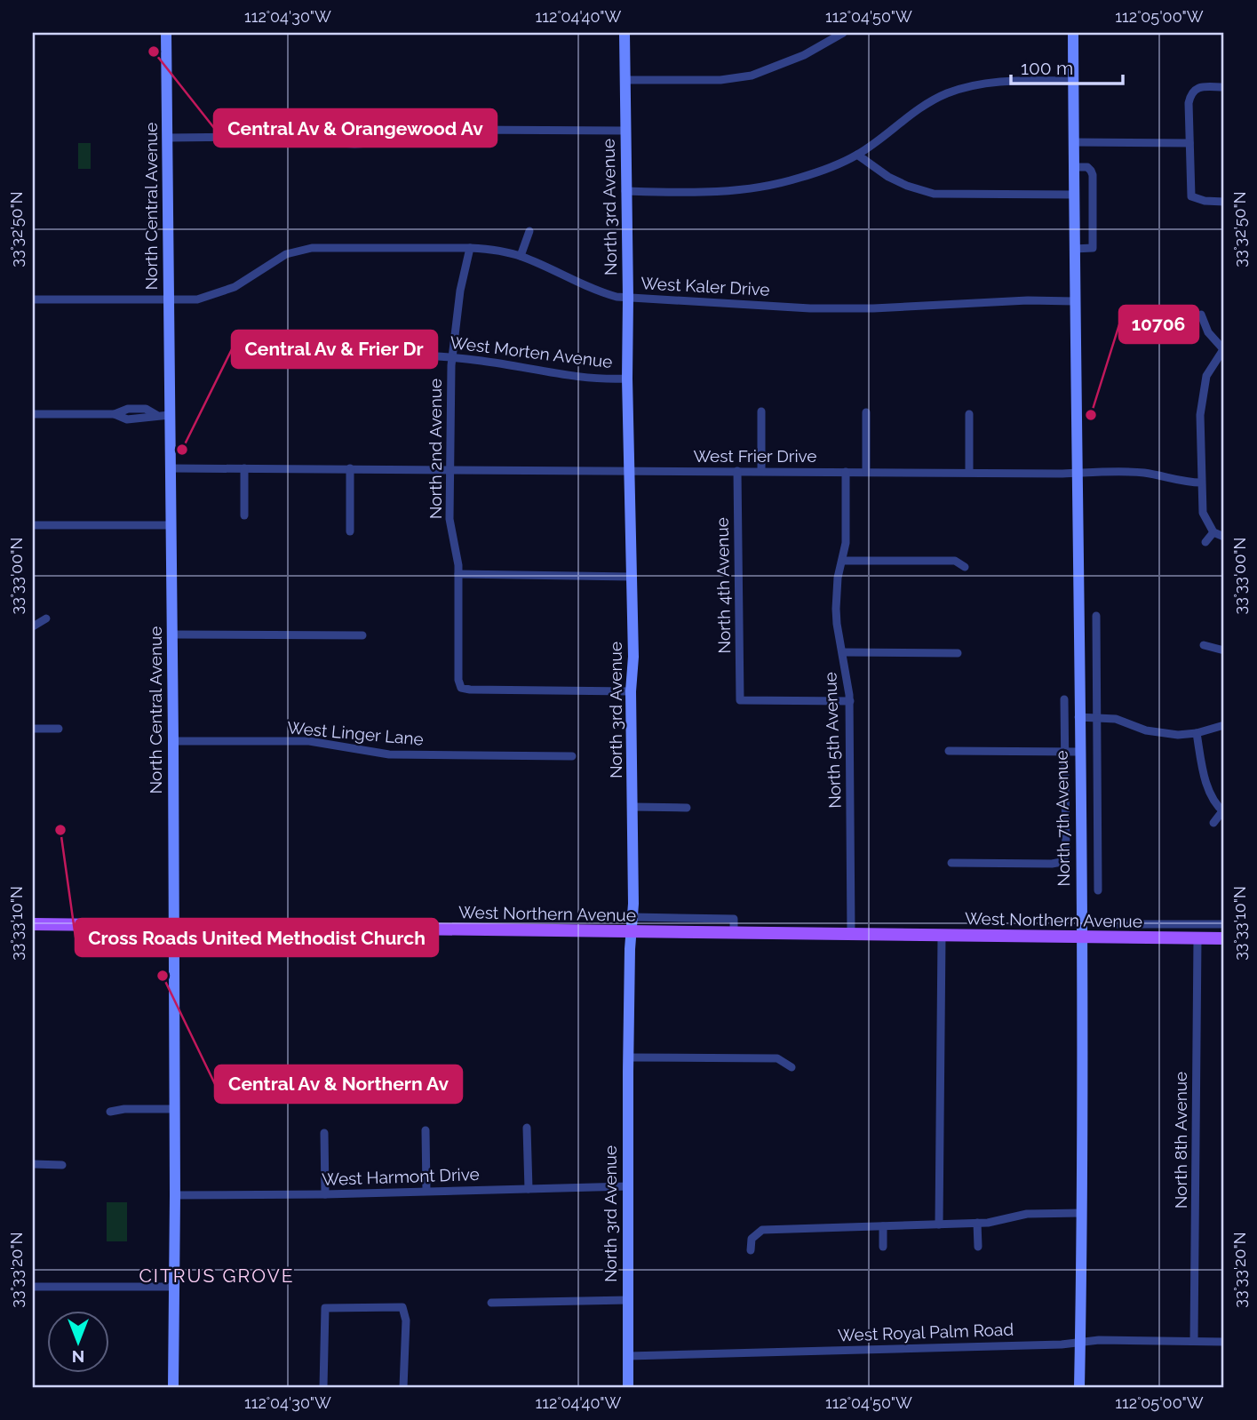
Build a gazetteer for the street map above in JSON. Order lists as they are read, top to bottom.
{
  "streets": {
    "main road": [
      "North Central Avenue",
      "North 3rd Avenue",
      "North 7th Avenue",
      "West Northern Avenue"
    ],
    "street": [
      "West Kaler Drive",
      "West Morten Avenue",
      "North 2nd Avenue",
      "West Frier Drive",
      "North 4th Avenue",
      "West Linger Lane",
      "North 5th Avenue",
      "North 8th Avenue",
      "West Harmont Drive",
      "West Royal Palm Road"
    ]
  },
  "crossings": [
    ["North Central Avenue", "West Kaler Drive"],
    ["North Central Avenue", "West Frier Drive"],
    ["North Central Avenue", "West Linger Lane"],
    ["North Central Avenue", "West Northern Avenue"],
    ["North Central Avenue", "West Harmont Drive"],
    ["North 3rd Avenue", "West Kaler Drive"],
    ["North 3rd Avenue", "West Morten Avenue"],
    ["North 3rd Avenue", "North 2nd Avenue"],
    ["North 3rd Avenue", "West Frier Drive"],
    ["North 3rd Avenue", "West Northern Avenue"],
    ["North 3rd Avenue", "West Harmont Drive"],
    ["North 3rd Avenue", "West Royal Palm Road"],
    ["West Kaler Drive", "North 2nd Avenue"],
    ["West Kaler Drive", "North 7th Avenue"],
    ["West Morten Avenue", "North 2nd Avenue"],
    ["North 2nd Avenue", "West Frier Drive"],
    ["West Frier Drive", "North 4th Avenue"],
    ["West Frier Drive", "North 5th Avenue"],
    ["West Frier Drive", "North 7th Avenue"],
    ["North 4th Avenue", "North 5th Avenue"],
    ["North 5th Avenue", "West Northern Avenue"],
    ["North 7th Avenue", "West Northern Avenue"],
    ["North 7th Avenue", "West Royal Palm Road"],
    ["West Northern Avenue", "North 8th Avenue"],
    ["North 8th Avenue", "West Royal Palm Road"]
  ],
  "districts": ["CITRUS GROVE"],
  "places": [
    "Central Av & Orangewood Av",
    "10706",
    "Central Av & Frier Dr",
    "Cross Roads United Methodist Church",
    "Central Av & Northern Av"
  ],
  "scale_bar": "100 m",
  "north": "bottom",
  "coordinates": [
    "112°04'30\"W",
    "112°04'40\"W",
    "112°04'50\"W",
    "112°05'00\"W",
    "33°32'50\"N",
    "33°33'00\"N",
    "33°33'10\"N",
    "33°33'20\"N"
  ]
}
